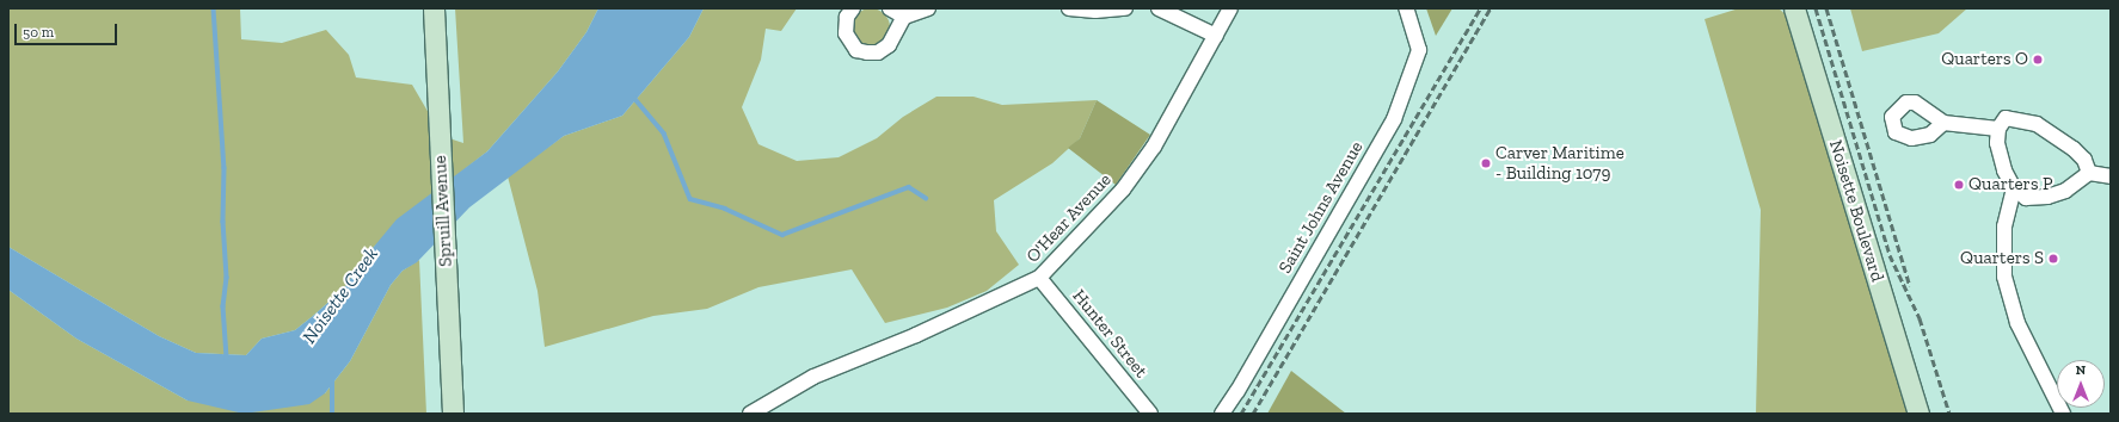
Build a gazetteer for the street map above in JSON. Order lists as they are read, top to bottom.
{
  "streets": {
    "street": [
      "Saint Johns Avenue",
      "Spruill Avenue",
      "Noisette Boulevard",
      "O'Hear Avenue",
      "Hunter Street"
    ]
  },
  "crossings": [
    ["O'Hear Avenue", "Hunter Street"]
  ],
  "water": ["Noisette Creek"],
  "places": [
    "Quarters O",
    "Carver Maritime - Building 1079",
    "Quarters P",
    "Quarters S"
  ],
  "scale_bar": "50 m",
  "north": "top"
}
